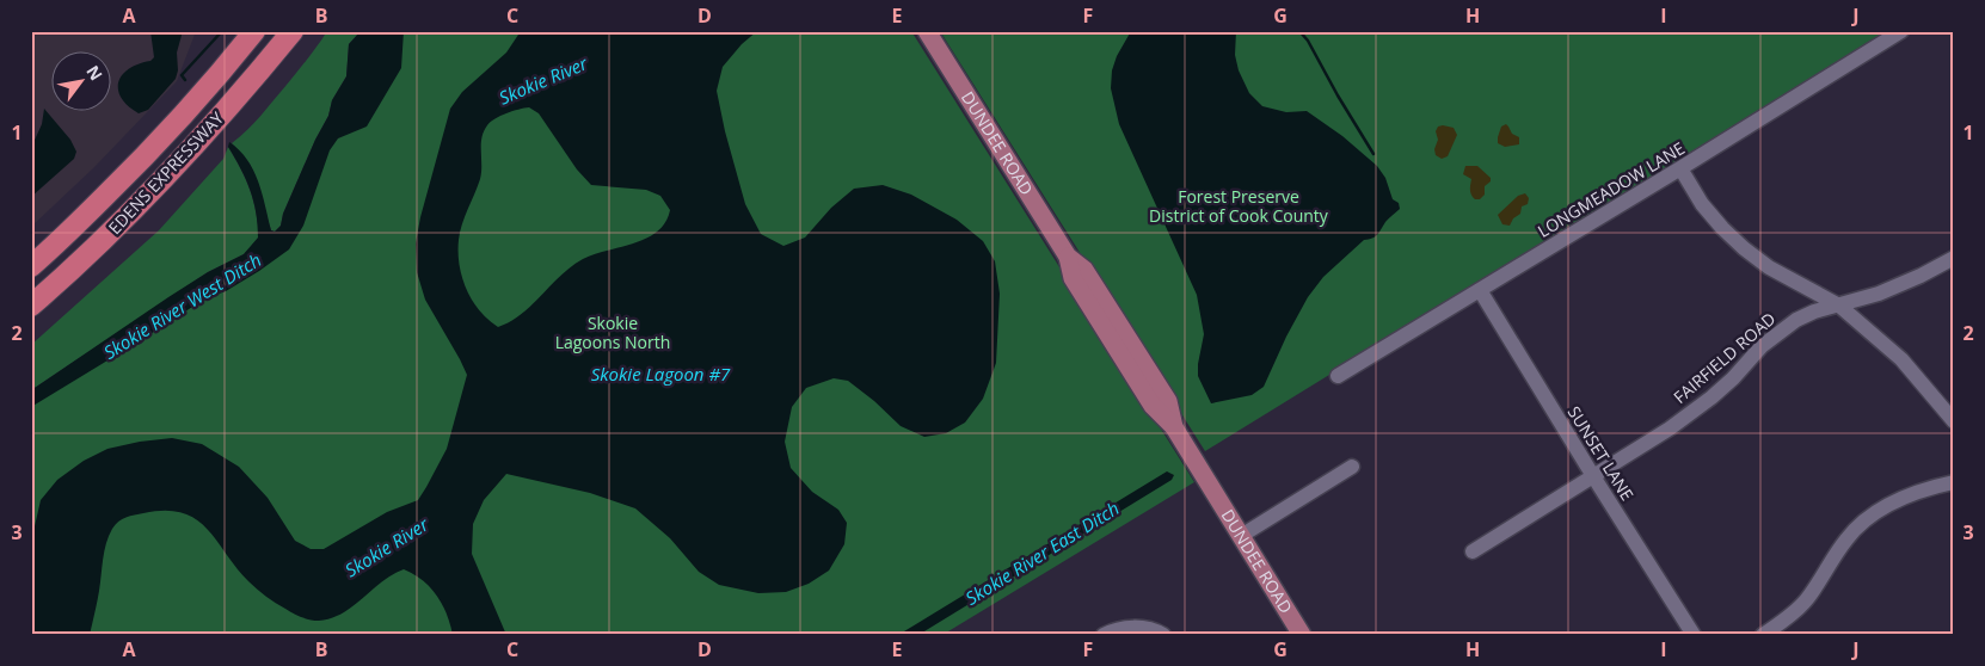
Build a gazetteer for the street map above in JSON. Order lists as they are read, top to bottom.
{
  "streets": {
    "highway": ["EDENS EXPRESSWAY"],
    "main road": ["DUNDEE ROAD"],
    "street": ["LONGMEADOW LANE", "FAIRFIELD ROAD", "SUNSET LANE"]
  },
  "crossings": [
    ["LONGMEADOW LANE", "SUNSET LANE"],
    ["FAIRFIELD ROAD", "SUNSET LANE"]
  ],
  "water": [
    "Skokie River",
    "Skokie River West Ditch",
    "Skokie Lagoon #7",
    "Skokie River East Ditch"
  ],
  "parks": ["Forest Preserve District of Cook County", "Skokie Lagoons North"],
  "north": "top right",
  "grid": {
    "columns": [
      "A",
      "B",
      "C",
      "D",
      "E",
      "F",
      "G",
      "H",
      "I",
      "J"
    ],
    "rows": ["1", "2", "3"]
  }
}
